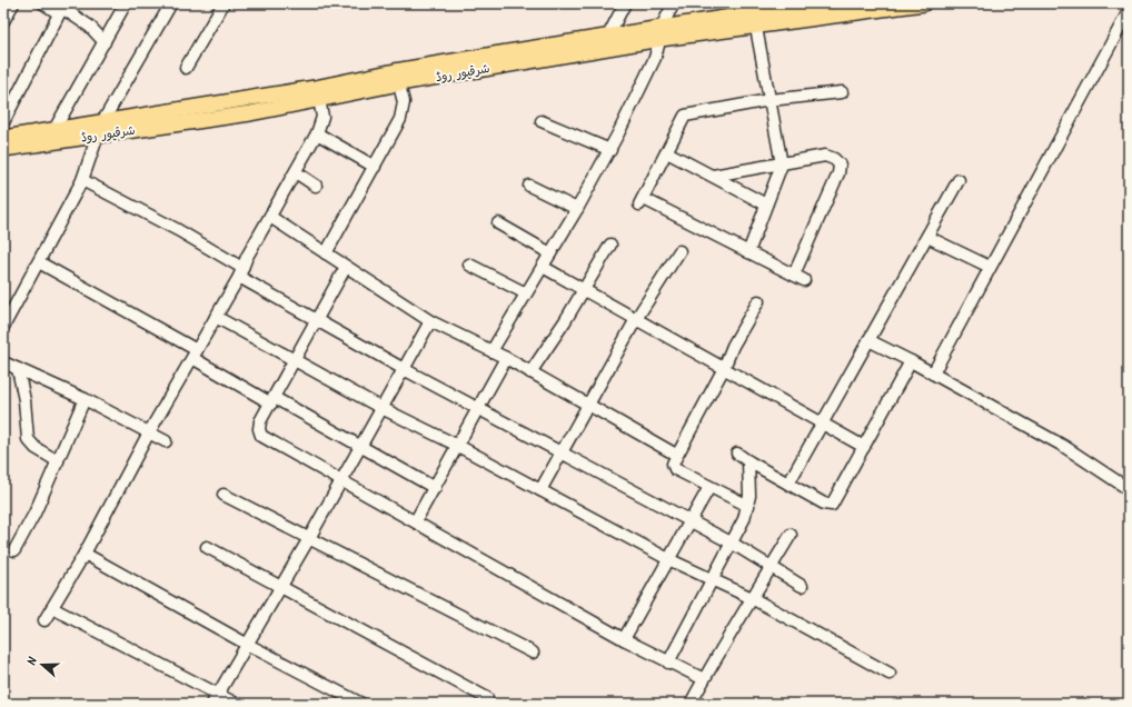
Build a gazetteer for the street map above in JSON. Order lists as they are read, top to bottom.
{
  "streets": {
    "main road": ["شرقپور روڈ"]
  },
  "north": "left"
}
